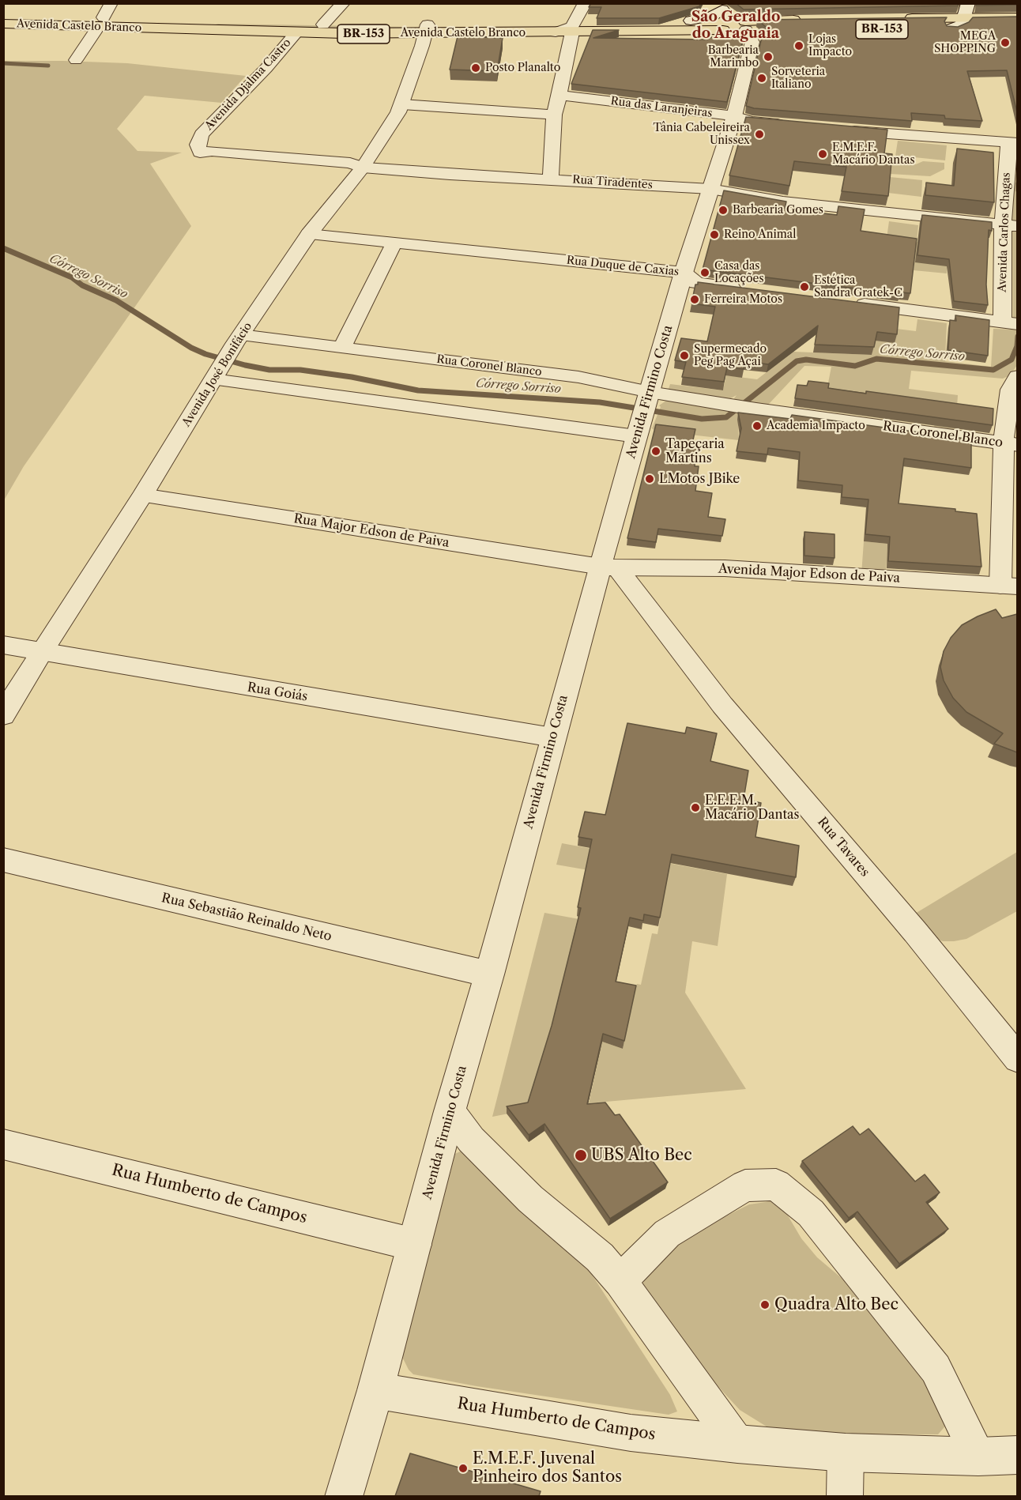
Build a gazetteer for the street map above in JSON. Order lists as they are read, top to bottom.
{
  "streets": {
    "main road": ["Avenida Castelo Branco", "BR-153"],
    "street": [
      "Avenida Djalma Castro",
      "Rua das Laranjeiras",
      "Rua Tiradentes",
      "Avenida Carlos Chagas",
      "Rua Duque de Caxias",
      "Rua Coronel Blanco",
      "Avenida José Bonifácio",
      "Avenida Firmino Costa",
      "Rua Major Edson de Paiva",
      "Avenida Major Edson de Paiva",
      "Rua Goiás",
      "Rua Tavares",
      "Rua Sebastião Reinaldo Neto",
      "Rua Humberto de Campos"
    ]
  },
  "crossings": [
    ["Avenida Castelo Branco", "Avenida Djalma Castro"],
    ["Avenida Castelo Branco", "Avenida José Bonifácio"],
    ["Avenida Castelo Branco", "Avenida Firmino Costa"],
    ["Avenida Djalma Castro", "Rua Tiradentes"],
    ["Rua das Laranjeiras", "Avenida Firmino Costa"],
    ["Rua Tiradentes", "Avenida Carlos Chagas"],
    ["Rua Tiradentes", "Avenida José Bonifácio"],
    ["Rua Tiradentes", "Avenida Firmino Costa"],
    ["Rua Duque de Caxias", "Avenida José Bonifácio"],
    ["Rua Duque de Caxias", "Avenida Firmino Costa"],
    ["Rua Coronel Blanco", "Avenida José Bonifácio"],
    ["Rua Coronel Blanco", "Avenida Firmino Costa"],
    ["Avenida José Bonifácio", "Rua Major Edson de Paiva"],
    ["Avenida José Bonifácio", "Rua Goiás"],
    ["Avenida Firmino Costa", "Rua Major Edson de Paiva"],
    ["Avenida Firmino Costa", "Avenida Major Edson de Paiva"],
    ["Avenida Firmino Costa", "Rua Goiás"],
    ["Avenida Firmino Costa", "Rua Tavares"],
    ["Avenida Firmino Costa", "Rua Sebastião Reinaldo Neto"],
    ["Avenida Firmino Costa", "Rua Humberto de Campos"],
    ["Rua Major Edson de Paiva", "Avenida Major Edson de Paiva"],
    ["Rua Major Edson de Paiva", "Rua Tavares"],
    ["Avenida Major Edson de Paiva", "Rua Tavares"]
  ],
  "districts": ["São Geraldo do Araguaia"],
  "water": ["Córrego Sorriso"],
  "places": [
    "MEGA SHOPPING",
    "Lojas Impacto",
    "Barbearia Marimbo",
    "Posto Planalto",
    "Sorveteria Italiano",
    "Tânia Cabeleireira Unissex",
    "E.M.E.F. Macário Dantas",
    "Barbearia Gomes",
    "Reino Animal",
    "Casa das Locações",
    "Estética Sandra Gratek-C",
    "Ferreira Motos",
    "Supermecado Peg Pag Açai",
    "Academia Impacto",
    "Tapeçaria Martins",
    "LMotos JBike",
    "E.E.E.M. Macário Dantas",
    "UBS Alto Bec",
    "Quadra Alto Bec",
    "E.M.E.F. Juvenal Pinheiro dos Santos"
  ]
}
